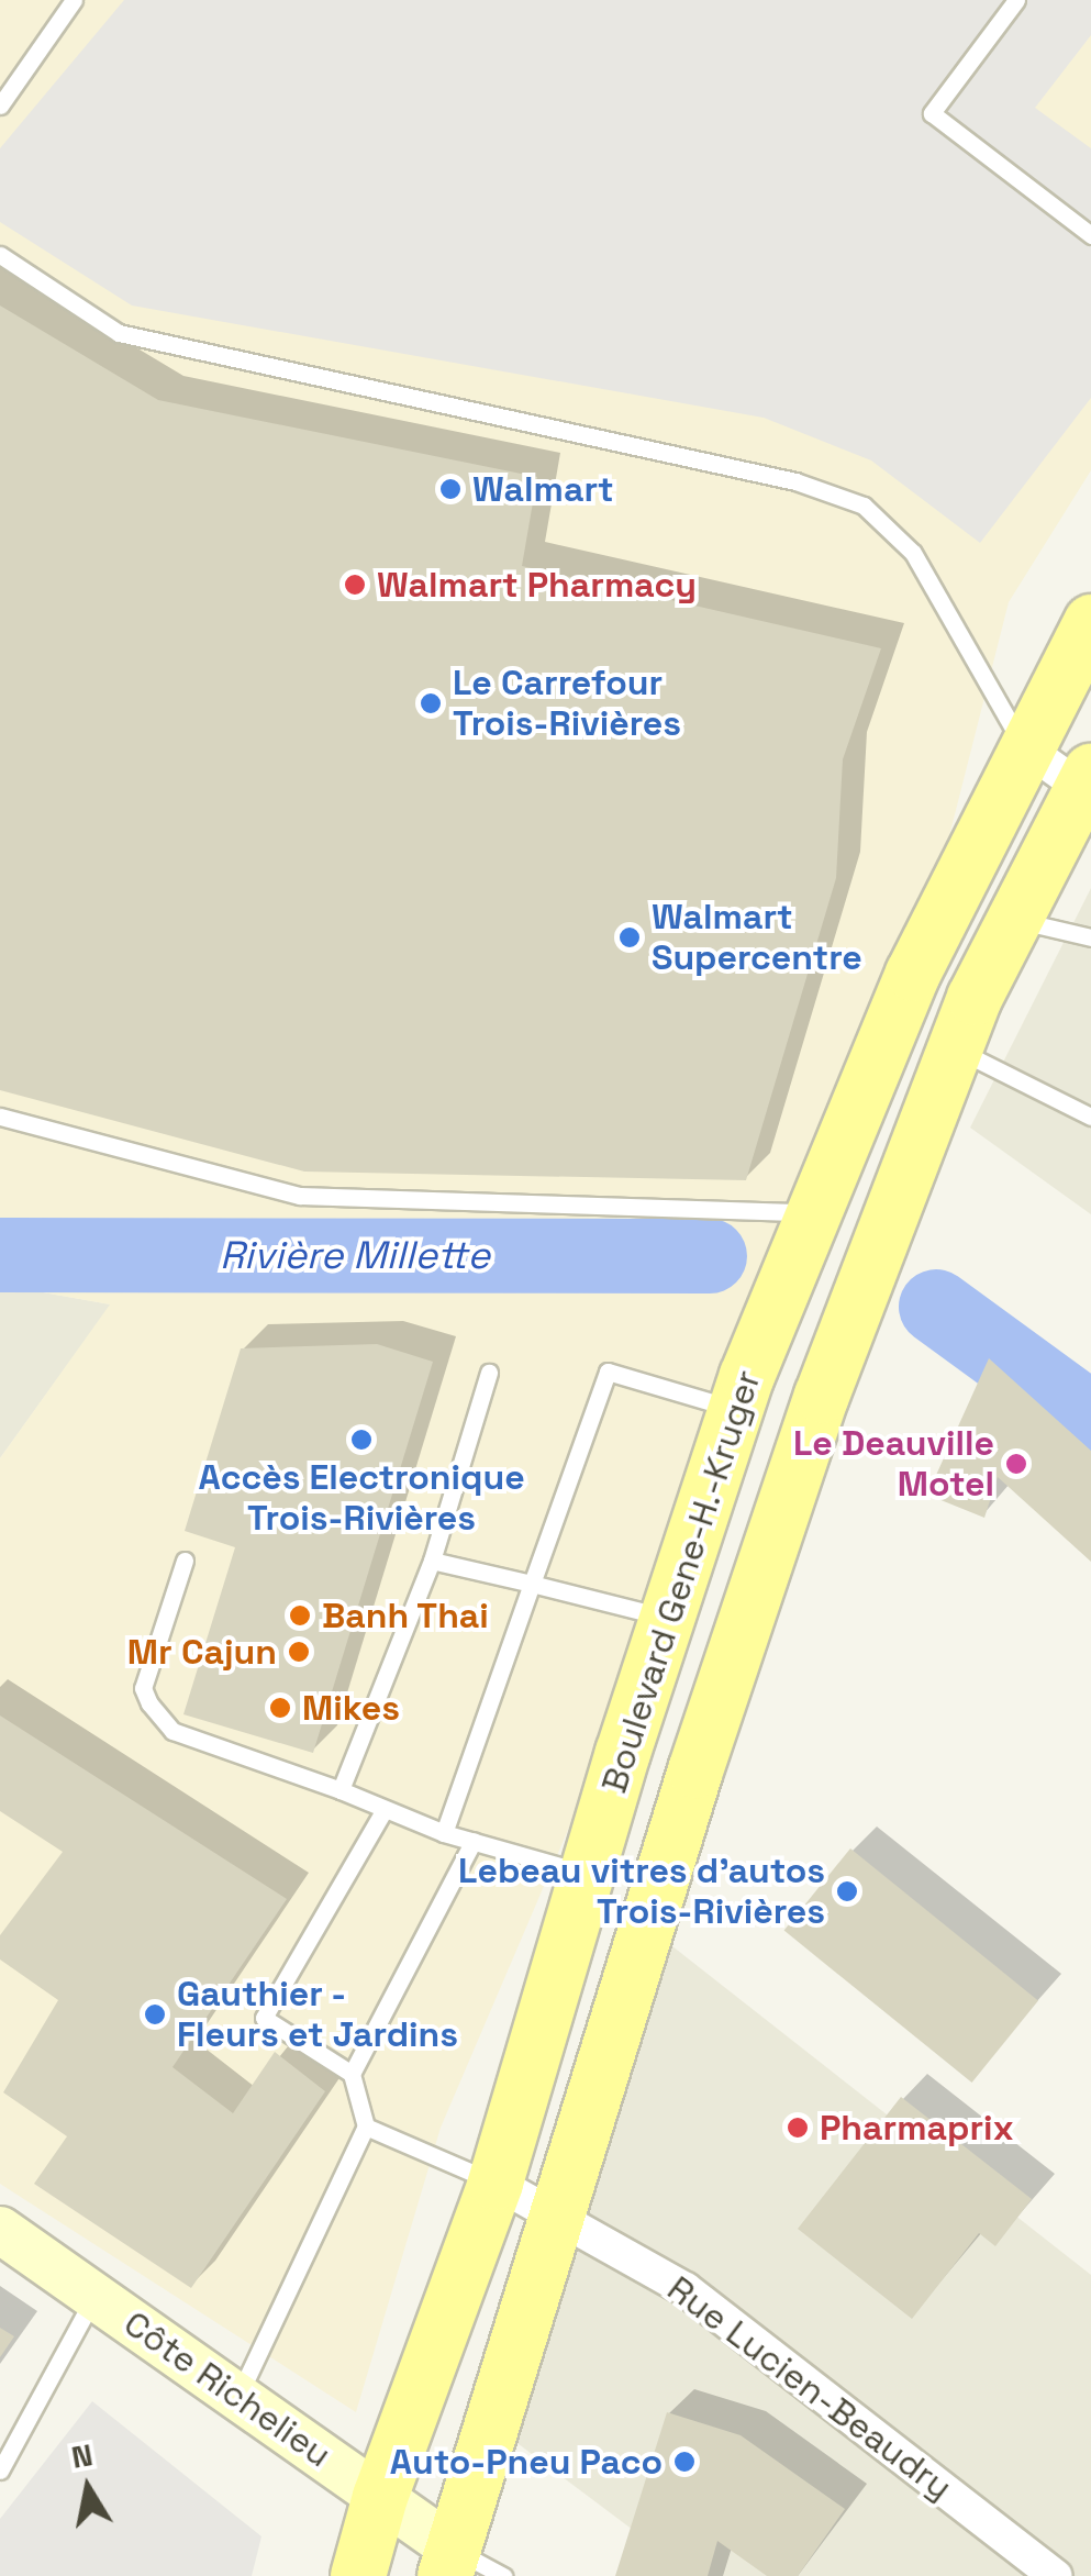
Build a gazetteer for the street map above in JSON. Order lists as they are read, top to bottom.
{
  "streets": {
    "main road": ["Boulevard Gene-H.-Kruger"],
    "street": ["Rue Lucien-Beaudry", "Côte Richelieu"]
  },
  "crossings": [
    ["Boulevard Gene-H.-Kruger", "Rue Lucien-Beaudry"],
    ["Boulevard Gene-H.-Kruger", "Côte Richelieu"]
  ],
  "water": ["Rivière Millette"],
  "places": [
    "Walmart",
    "Walmart Pharmacy",
    "Le Carrefour Trois-Rivières",
    "Walmart Supercentre",
    "Accès Electronique Trois-Rivières",
    "Le Deauville Motel",
    "Banh Thai",
    "Mr Cajun",
    "Mikes",
    "Lebeau vitres d'autos Trois-Rivières",
    "Gauthier - Fleurs et Jardins",
    "Pharmaprix",
    "Auto-Pneu Paco"
  ],
  "north": "top"
}
